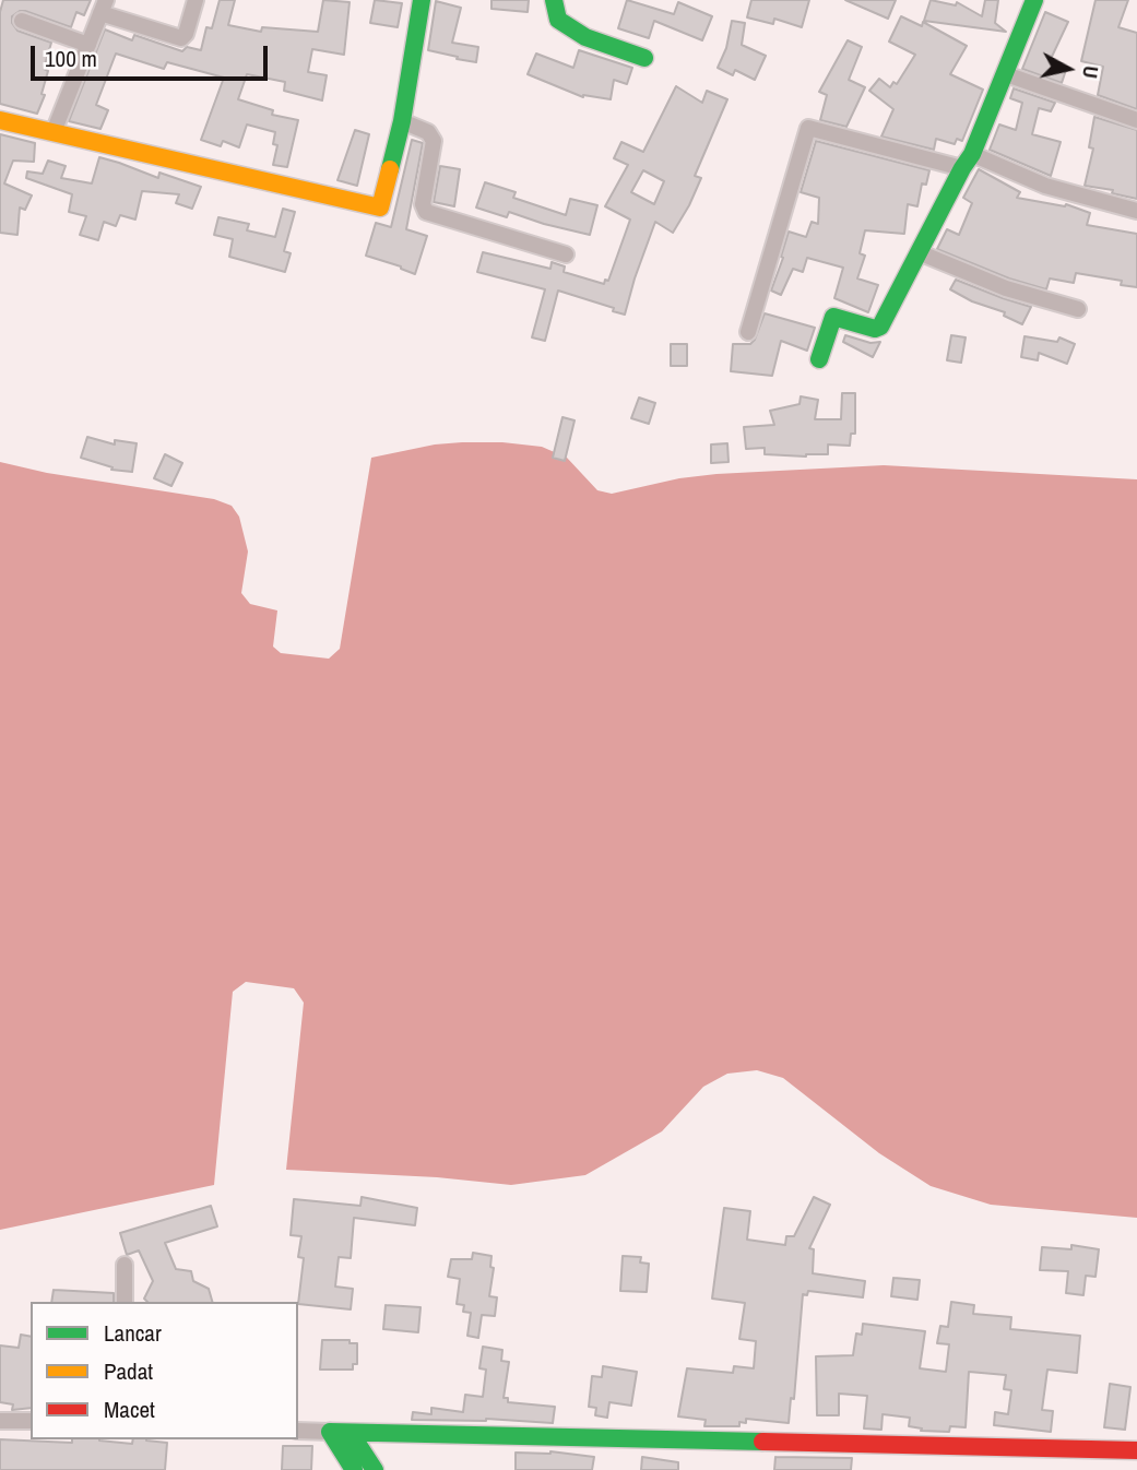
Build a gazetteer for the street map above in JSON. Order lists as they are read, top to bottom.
{
  "legend": ["Lancar", "Padat", "Macet"],
  "scale_bar": "100 m",
  "north": "right"
}
